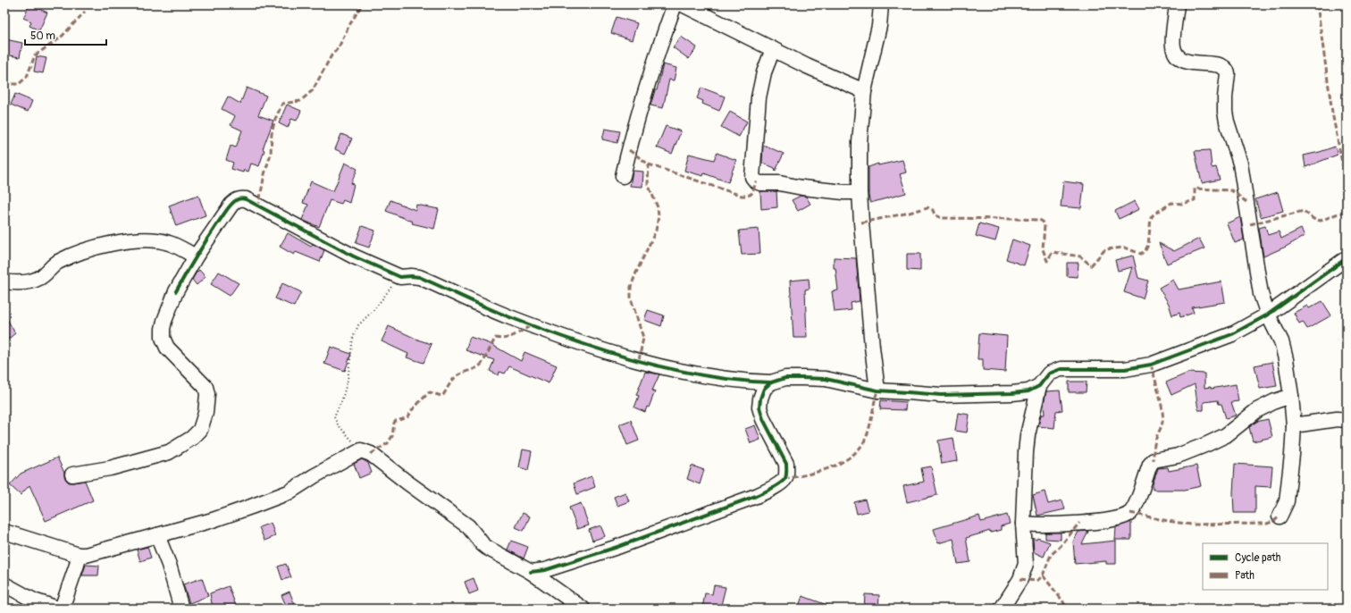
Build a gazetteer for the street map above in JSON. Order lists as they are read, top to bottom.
{
  "legend": ["Cycle path", "Path"],
  "scale_bar": "50 m"
}
